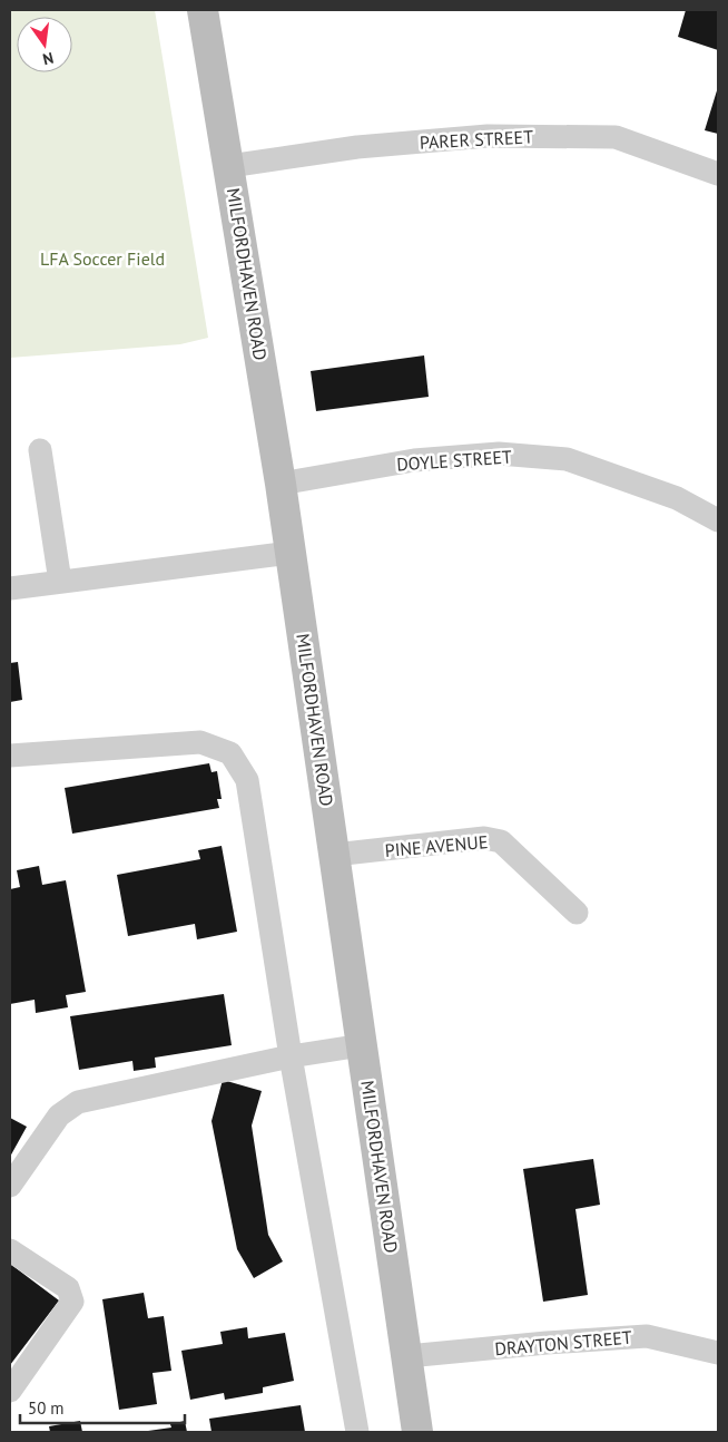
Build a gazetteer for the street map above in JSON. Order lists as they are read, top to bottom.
{
  "streets": {
    "main road": ["MILFORDHAVEN ROAD"],
    "street": [
      "PARER STREET",
      "DOYLE STREET",
      "PINE AVENUE",
      "DRAYTON STREET"
    ]
  },
  "crossings": [
    ["PARER STREET", "MILFORDHAVEN ROAD"],
    ["MILFORDHAVEN ROAD", "DOYLE STREET"],
    ["MILFORDHAVEN ROAD", "PINE AVENUE"],
    ["MILFORDHAVEN ROAD", "DRAYTON STREET"]
  ],
  "parks": ["LFA Soccer Field"],
  "scale_bar": "50 m",
  "north": "bottom"
}
